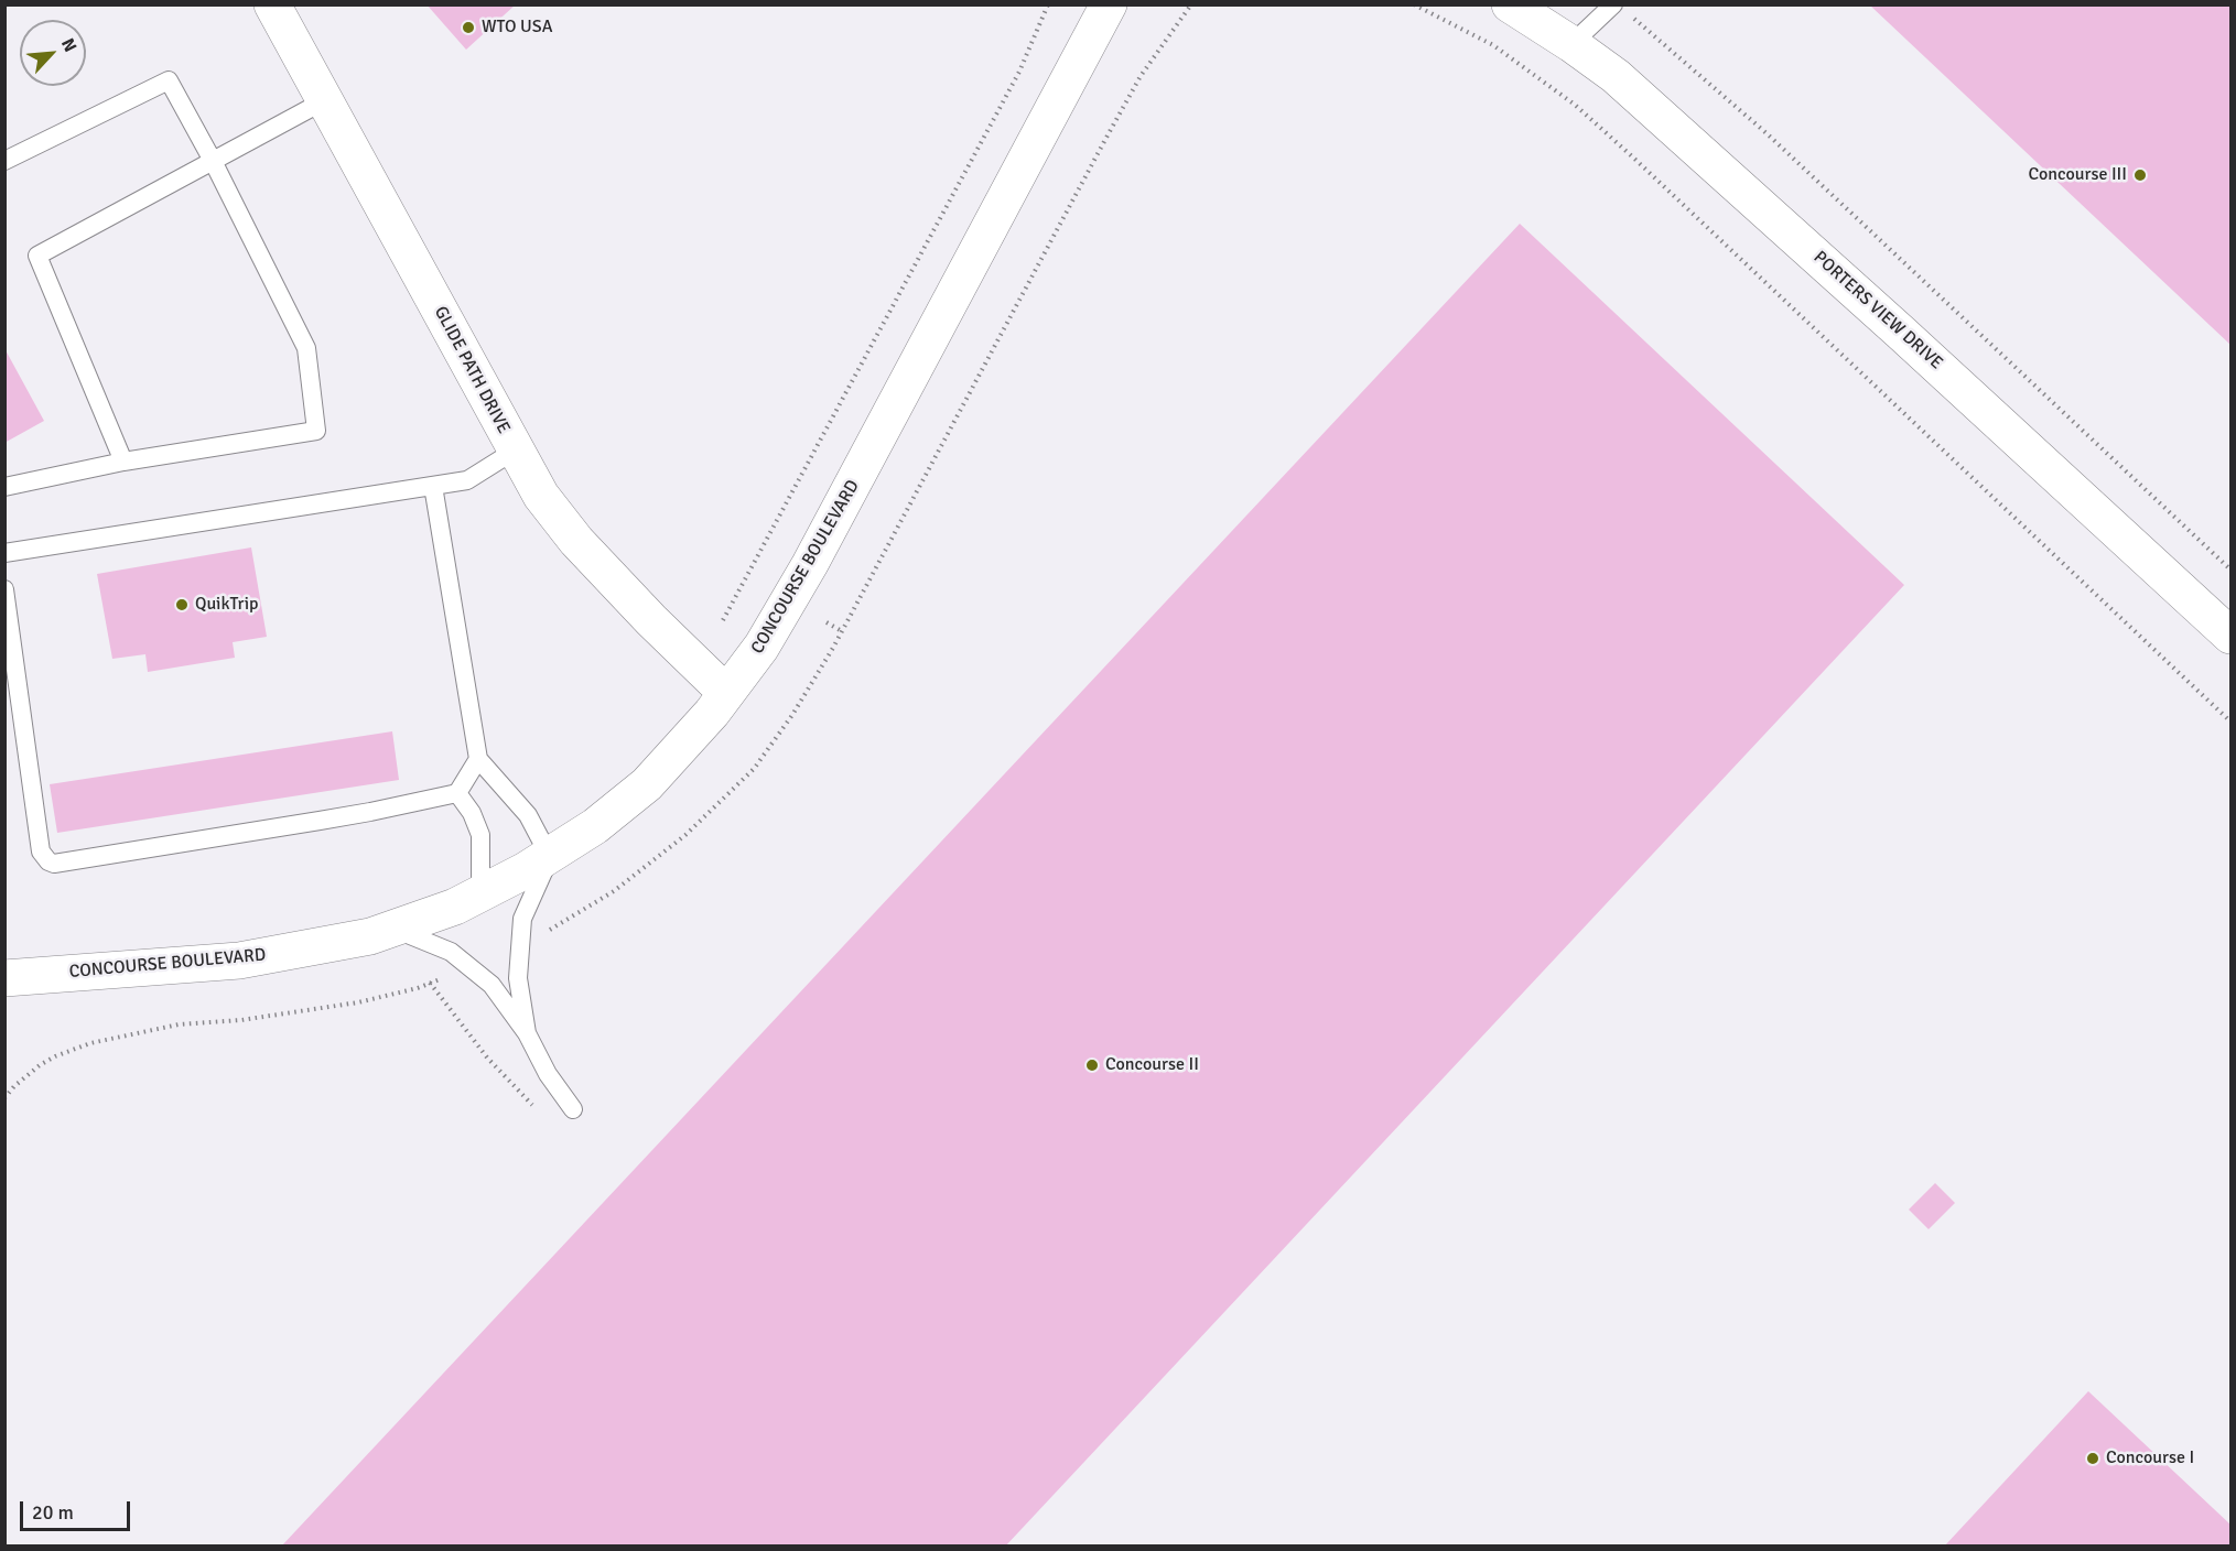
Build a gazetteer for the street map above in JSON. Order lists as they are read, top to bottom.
{
  "streets": {
    "street": ["PORTERS VIEW DRIVE", "GLIDE PATH DRIVE", "CONCOURSE BOULEVARD"]
  },
  "crossings": [
    ["GLIDE PATH DRIVE", "CONCOURSE BOULEVARD"]
  ],
  "places": [
    "WTO USA",
    "Concourse III",
    "QuikTrip",
    "Concourse II",
    "Concourse I"
  ],
  "scale_bar": "20 m",
  "north": "top right"
}
